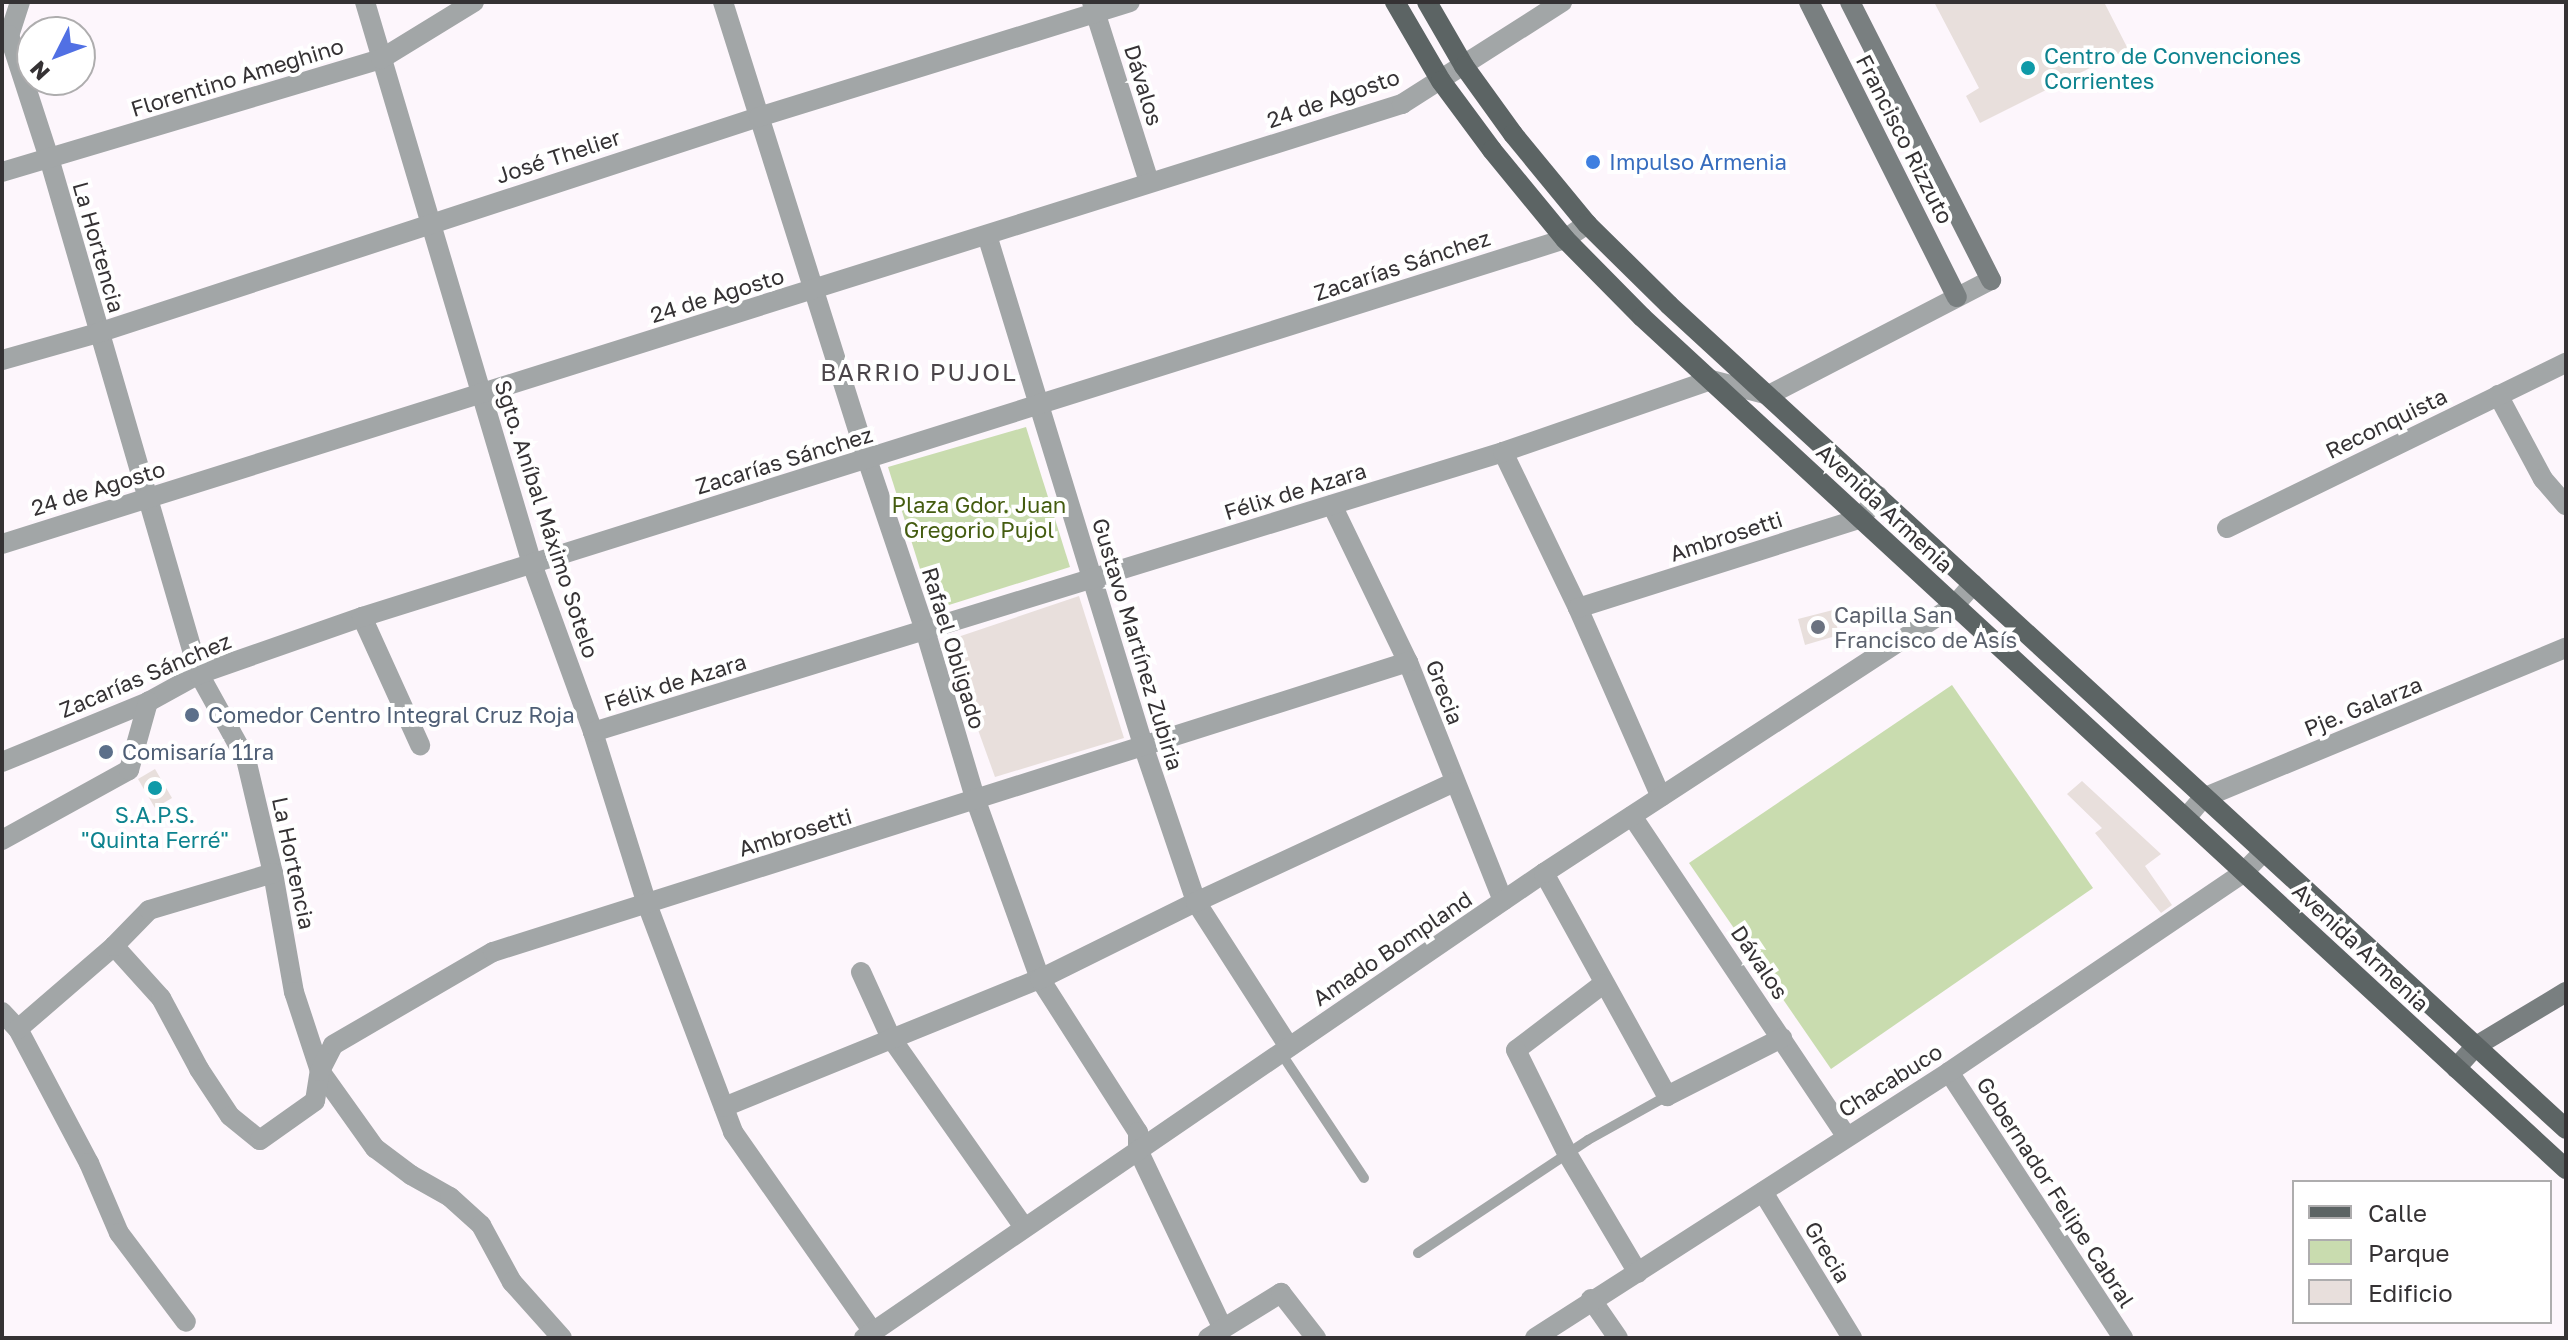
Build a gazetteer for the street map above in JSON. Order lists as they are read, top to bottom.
{
  "streets": {
    "main road": ["Avenida Armenia"],
    "street": [
      "Florentino Ameghino",
      "Dávalos",
      "24 de Agosto",
      "Francisco Rizzuto",
      "José Thelier",
      "La Hortencia",
      "Zacarías Sánchez",
      "Reconquista",
      "Félix de Azara",
      "Sgto. Aníbal Máximo Sotelo",
      "Ambrosetti",
      "Gustavo Martínez Zubiria",
      "Rafael Obligado",
      "Grecia",
      "Pje. Galarza",
      "Amado Bompland",
      "Chacabuco",
      "Gobernador Felipe Cabral"
    ]
  },
  "crossings": [
    ["Florentino Ameghino", "La Hortencia"],
    ["Florentino Ameghino", "Sgto. Aníbal Máximo Sotelo"],
    ["Dávalos", "24 de Agosto"],
    ["Dávalos", "José Thelier"],
    ["Dávalos", "Amado Bompland"],
    ["Dávalos", "Chacabuco"],
    ["24 de Agosto", "La Hortencia"],
    ["24 de Agosto", "Avenida Armenia"],
    ["24 de Agosto", "Sgto. Aníbal Máximo Sotelo"],
    ["24 de Agosto", "Gustavo Martínez Zubiria"],
    ["24 de Agosto", "Rafael Obligado"],
    ["José Thelier", "La Hortencia"],
    ["José Thelier", "Sgto. Aníbal Máximo Sotelo"],
    ["José Thelier", "Rafael Obligado"],
    ["La Hortencia", "Zacarías Sánchez"],
    ["La Hortencia", "Ambrosetti"],
    ["Zacarías Sánchez", "Avenida Armenia"],
    ["Zacarías Sánchez", "Sgto. Aníbal Máximo Sotelo"],
    ["Zacarías Sánchez", "Gustavo Martínez Zubiria"],
    ["Zacarías Sánchez", "Rafael Obligado"],
    ["Félix de Azara", "Avenida Armenia"],
    ["Félix de Azara", "Sgto. Aníbal Máximo Sotelo"],
    ["Félix de Azara", "Gustavo Martínez Zubiria"],
    ["Félix de Azara", "Rafael Obligado"],
    ["Félix de Azara", "Grecia"],
    ["Avenida Armenia", "Ambrosetti"],
    ["Avenida Armenia", "Pje. Galarza"],
    ["Avenida Armenia", "Amado Bompland"],
    ["Avenida Armenia", "Chacabuco"],
    ["Sgto. Aníbal Máximo Sotelo", "Ambrosetti"],
    ["Sgto. Aníbal Máximo Sotelo", "Amado Bompland"],
    ["Ambrosetti", "Gustavo Martínez Zubiria"],
    ["Ambrosetti", "Rafael Obligado"],
    ["Ambrosetti", "Grecia"],
    ["Gustavo Martínez Zubiria", "Amado Bompland"],
    ["Rafael Obligado", "Amado Bompland"],
    ["Grecia", "Amado Bompland"],
    ["Grecia", "Chacabuco"],
    ["Chacabuco", "Gobernador Felipe Cabral"]
  ],
  "districts": ["BARRIO PUJOL"],
  "parks": ["Plaza Gdor. Juan Gregorio Pujol"],
  "places": [
    "Centro de Convenciones Corrientes",
    "Impulso Armenia",
    "Capilla San Francisco de Asís",
    "Comedor Centro Integral Cruz Roja",
    "Comisaría 11ra",
    "S.A.P.S. \"Quinta Ferré\""
  ],
  "legend": ["Calle", "Parque", "Edificio"],
  "north": "bottom left"
}
